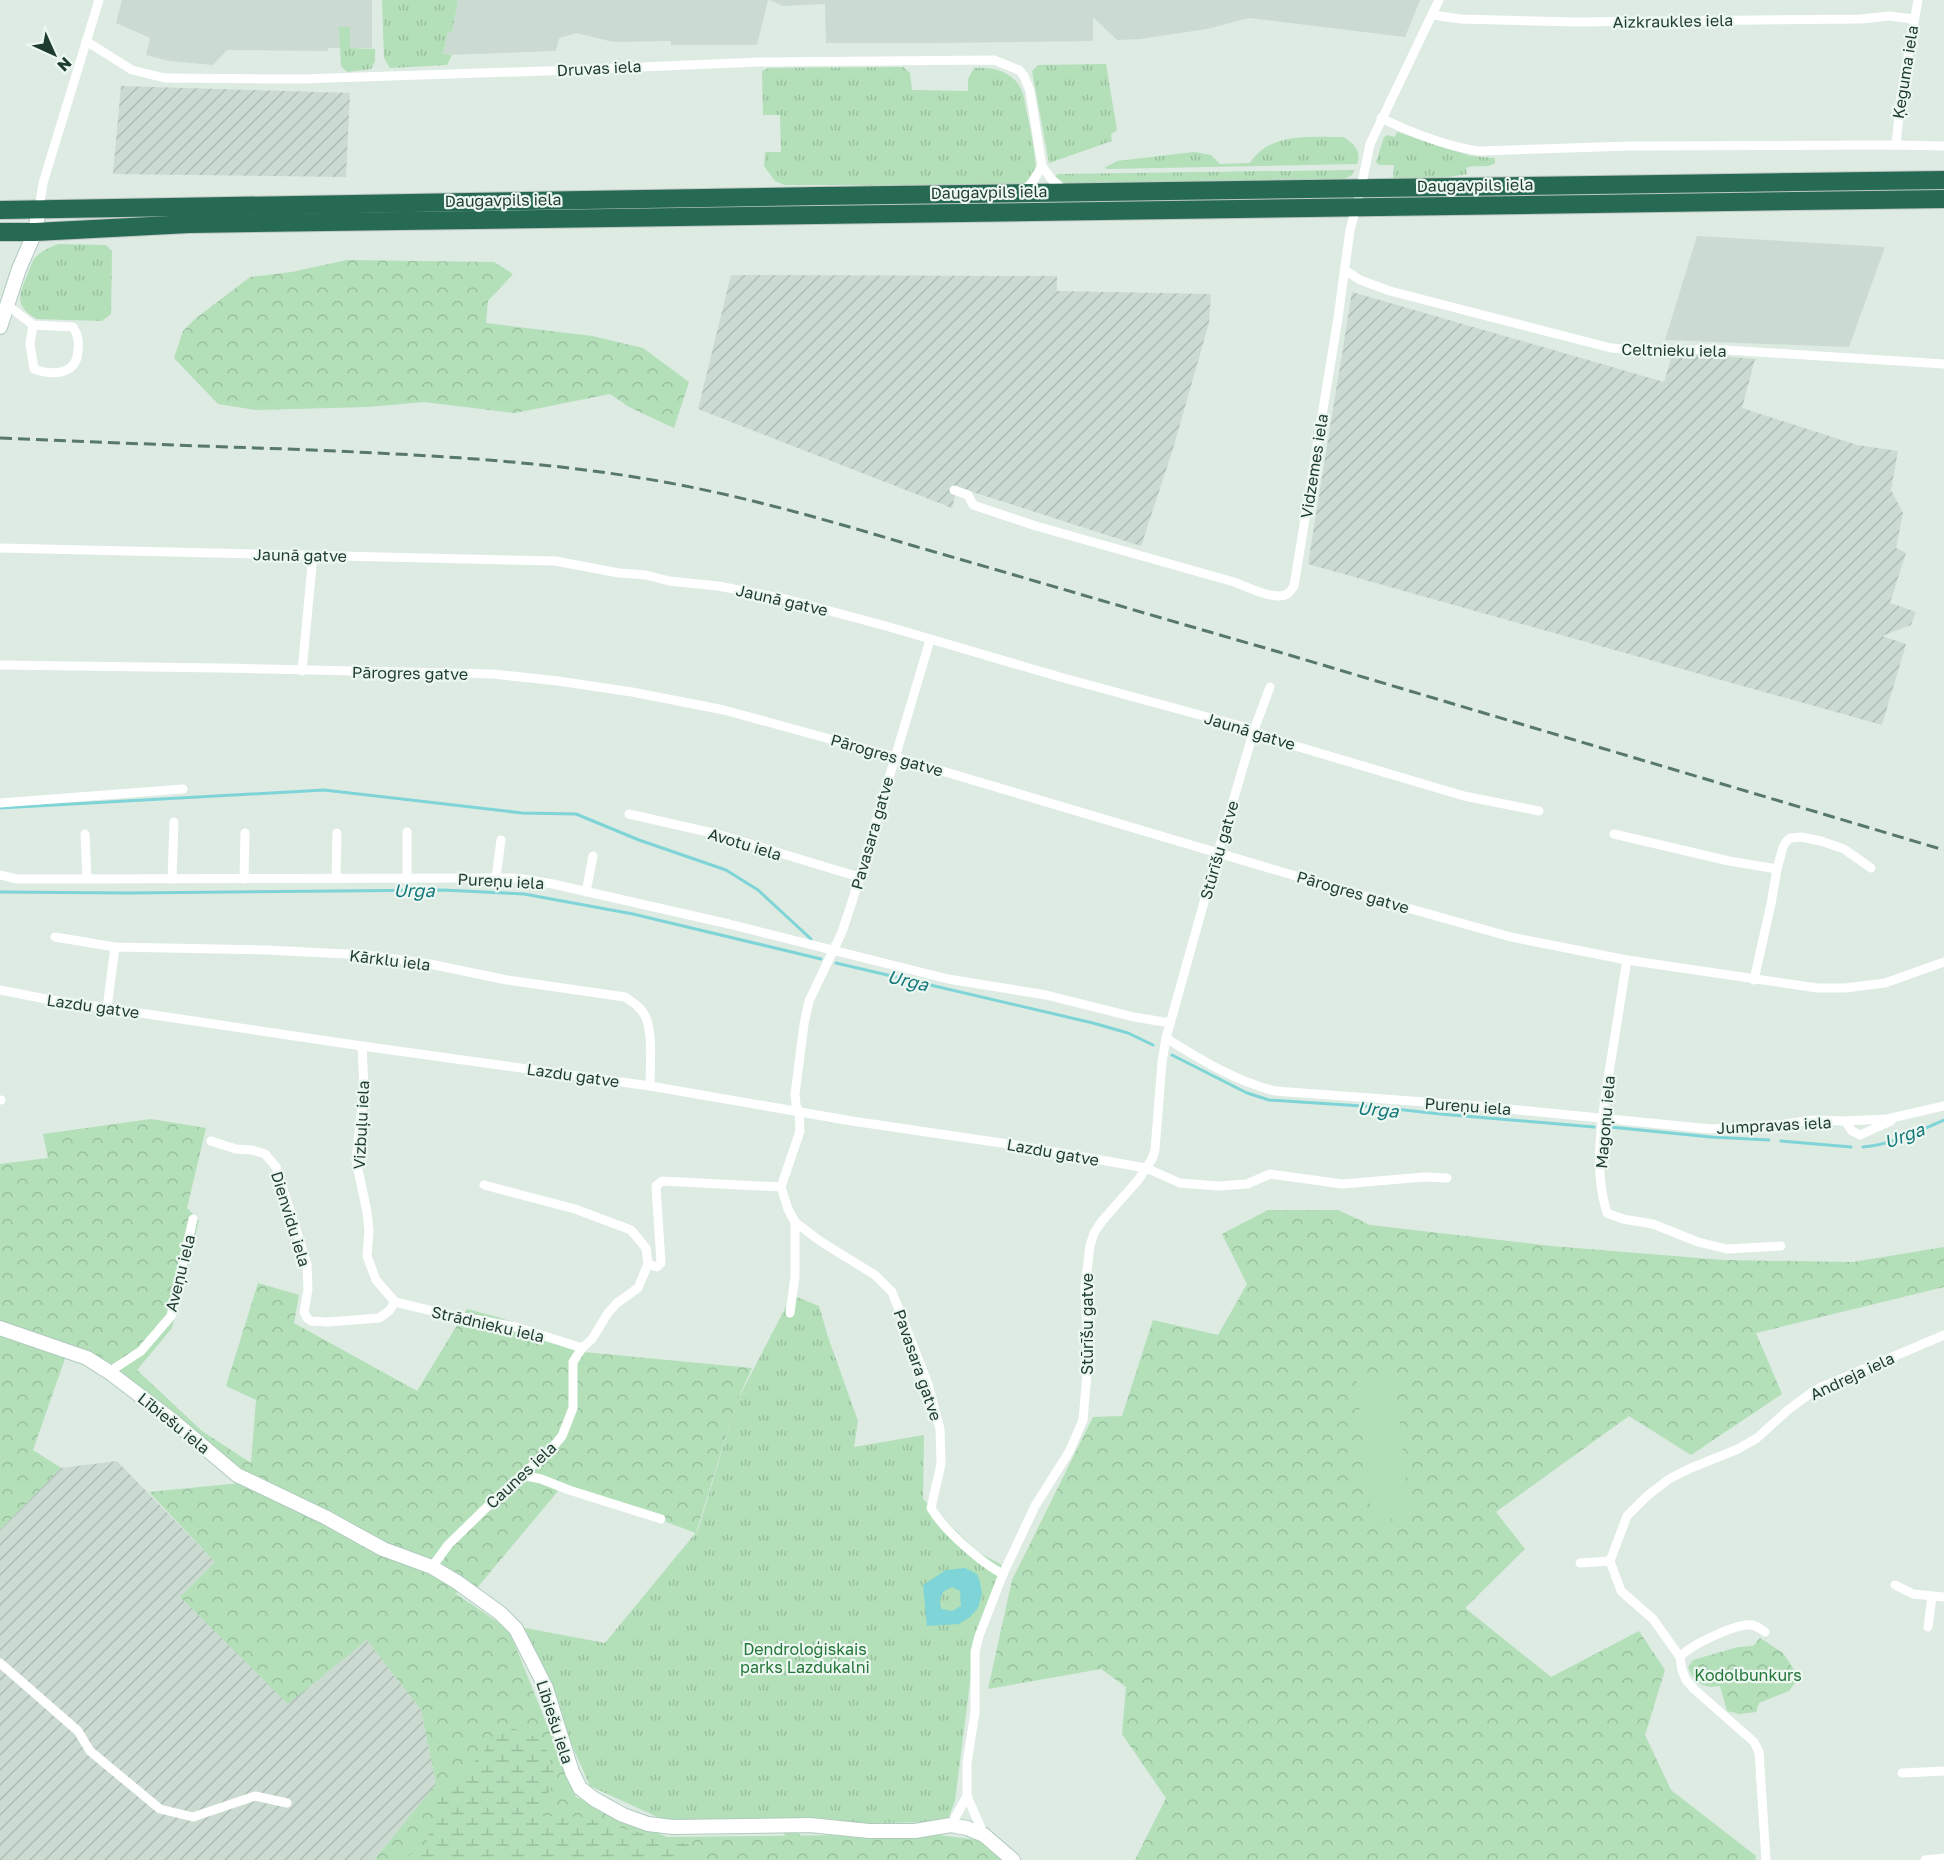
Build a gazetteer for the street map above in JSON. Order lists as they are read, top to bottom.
{
  "streets": {
    "highway": ["Daugavpils iela"],
    "street": [
      "Aizkraukles iela",
      "Druvas iela",
      "Ķeguma iela",
      "Celtnieku iela",
      "Vidzemes iela",
      "Jaunā gatve",
      "Pārogres gatve",
      "Pavasara gatve",
      "Avotu iela",
      "Stūrīšu gatve",
      "Pureņu iela",
      "Kārklu iela",
      "Lazdu gatve",
      "Magoņu iela",
      "Vizbuļu iela",
      "Jumpravas iela",
      "Dienvidu iela",
      "Aveņu iela",
      "Strādnieku iela",
      "Andreja iela",
      "Lībiešu iela",
      "Caunes iela"
    ]
  },
  "crossings": [
    ["Aizkraukles iela", "Ķeguma iela"],
    ["Aizkraukles iela", "Vidzemes iela"],
    ["Daugavpils iela", "Vidzemes iela"],
    ["Celtnieku iela", "Vidzemes iela"],
    ["Jaunā gatve", "Pavasara gatve"],
    ["Jaunā gatve", "Stūrīšu gatve"],
    ["Pārogres gatve", "Pavasara gatve"],
    ["Pārogres gatve", "Stūrīšu gatve"],
    ["Pārogres gatve", "Magoņu iela"],
    ["Pavasara gatve", "Avotu iela"],
    ["Pavasara gatve", "Stūrīšu gatve"],
    ["Pavasara gatve", "Pureņu iela"],
    ["Pavasara gatve", "Lazdu gatve"],
    ["Pavasara gatve", "Caunes iela"],
    ["Stūrīšu gatve", "Pureņu iela"],
    ["Stūrīšu gatve", "Lazdu gatve"],
    ["Stūrīšu gatve", "Lībiešu iela"],
    ["Pureņu iela", "Magoņu iela"],
    ["Pureņu iela", "Jumpravas iela"],
    ["Kārklu iela", "Lazdu gatve"],
    ["Lazdu gatve", "Vizbuļu iela"],
    ["Magoņu iela", "Jumpravas iela"],
    ["Vizbuļu iela", "Dienvidu iela"],
    ["Vizbuļu iela", "Strādnieku iela"],
    ["Dienvidu iela", "Strādnieku iela"],
    ["Aveņu iela", "Lībiešu iela"],
    ["Strādnieku iela", "Caunes iela"],
    ["Lībiešu iela", "Caunes iela"]
  ],
  "water": ["Urga"],
  "parks": ["Dendroloģiskais parks Lazdukalni", "Kodolbunkurs"],
  "north": "bottom right"
}
